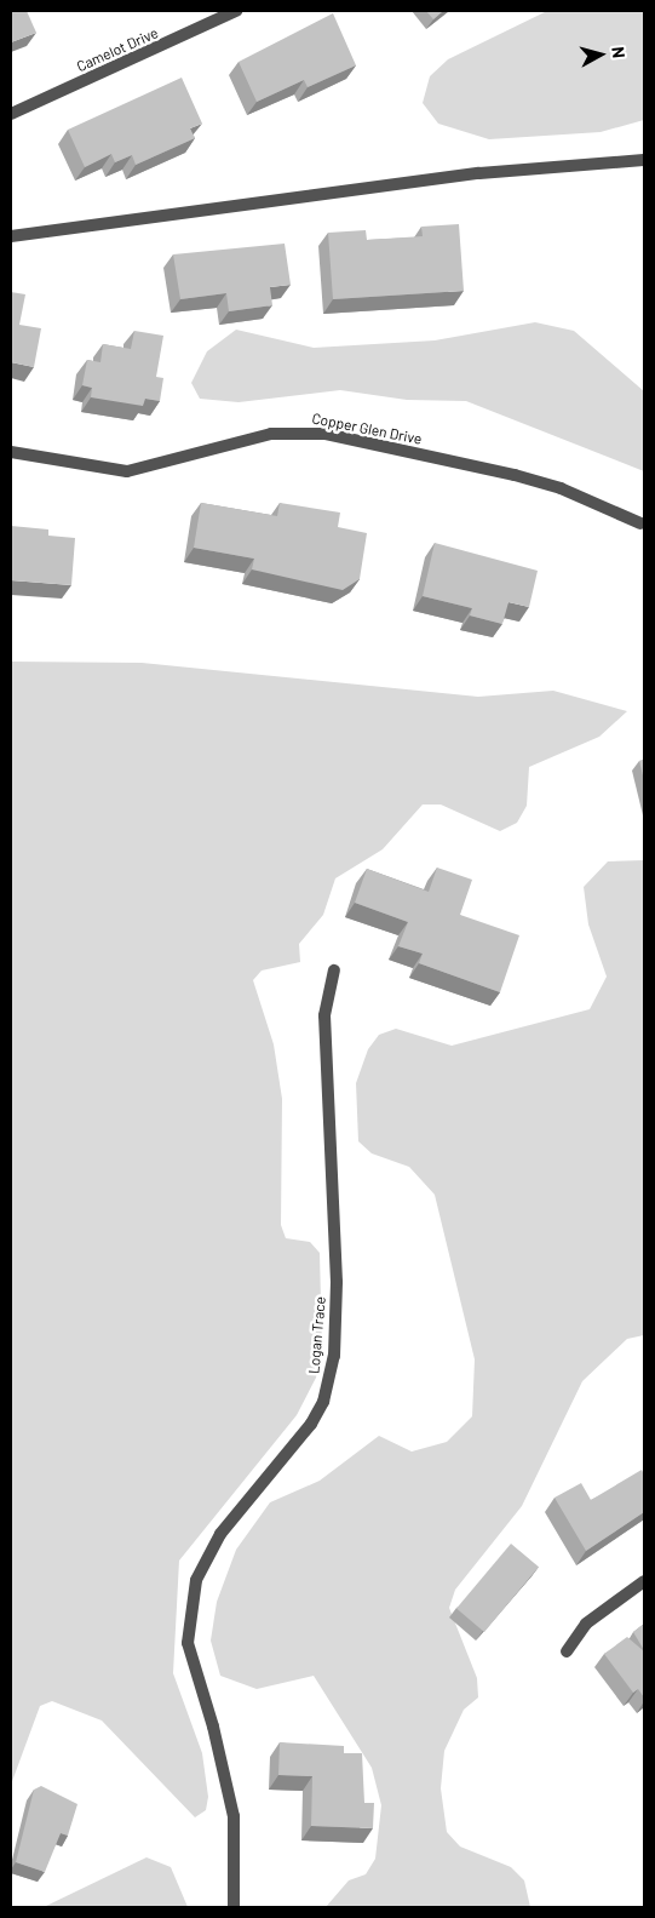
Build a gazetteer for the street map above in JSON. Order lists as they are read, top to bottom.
{
  "streets": {
    "street": ["Camelot Drive", "Copper Glen Drive", "Logan Trace"]
  },
  "north": "right"
}
